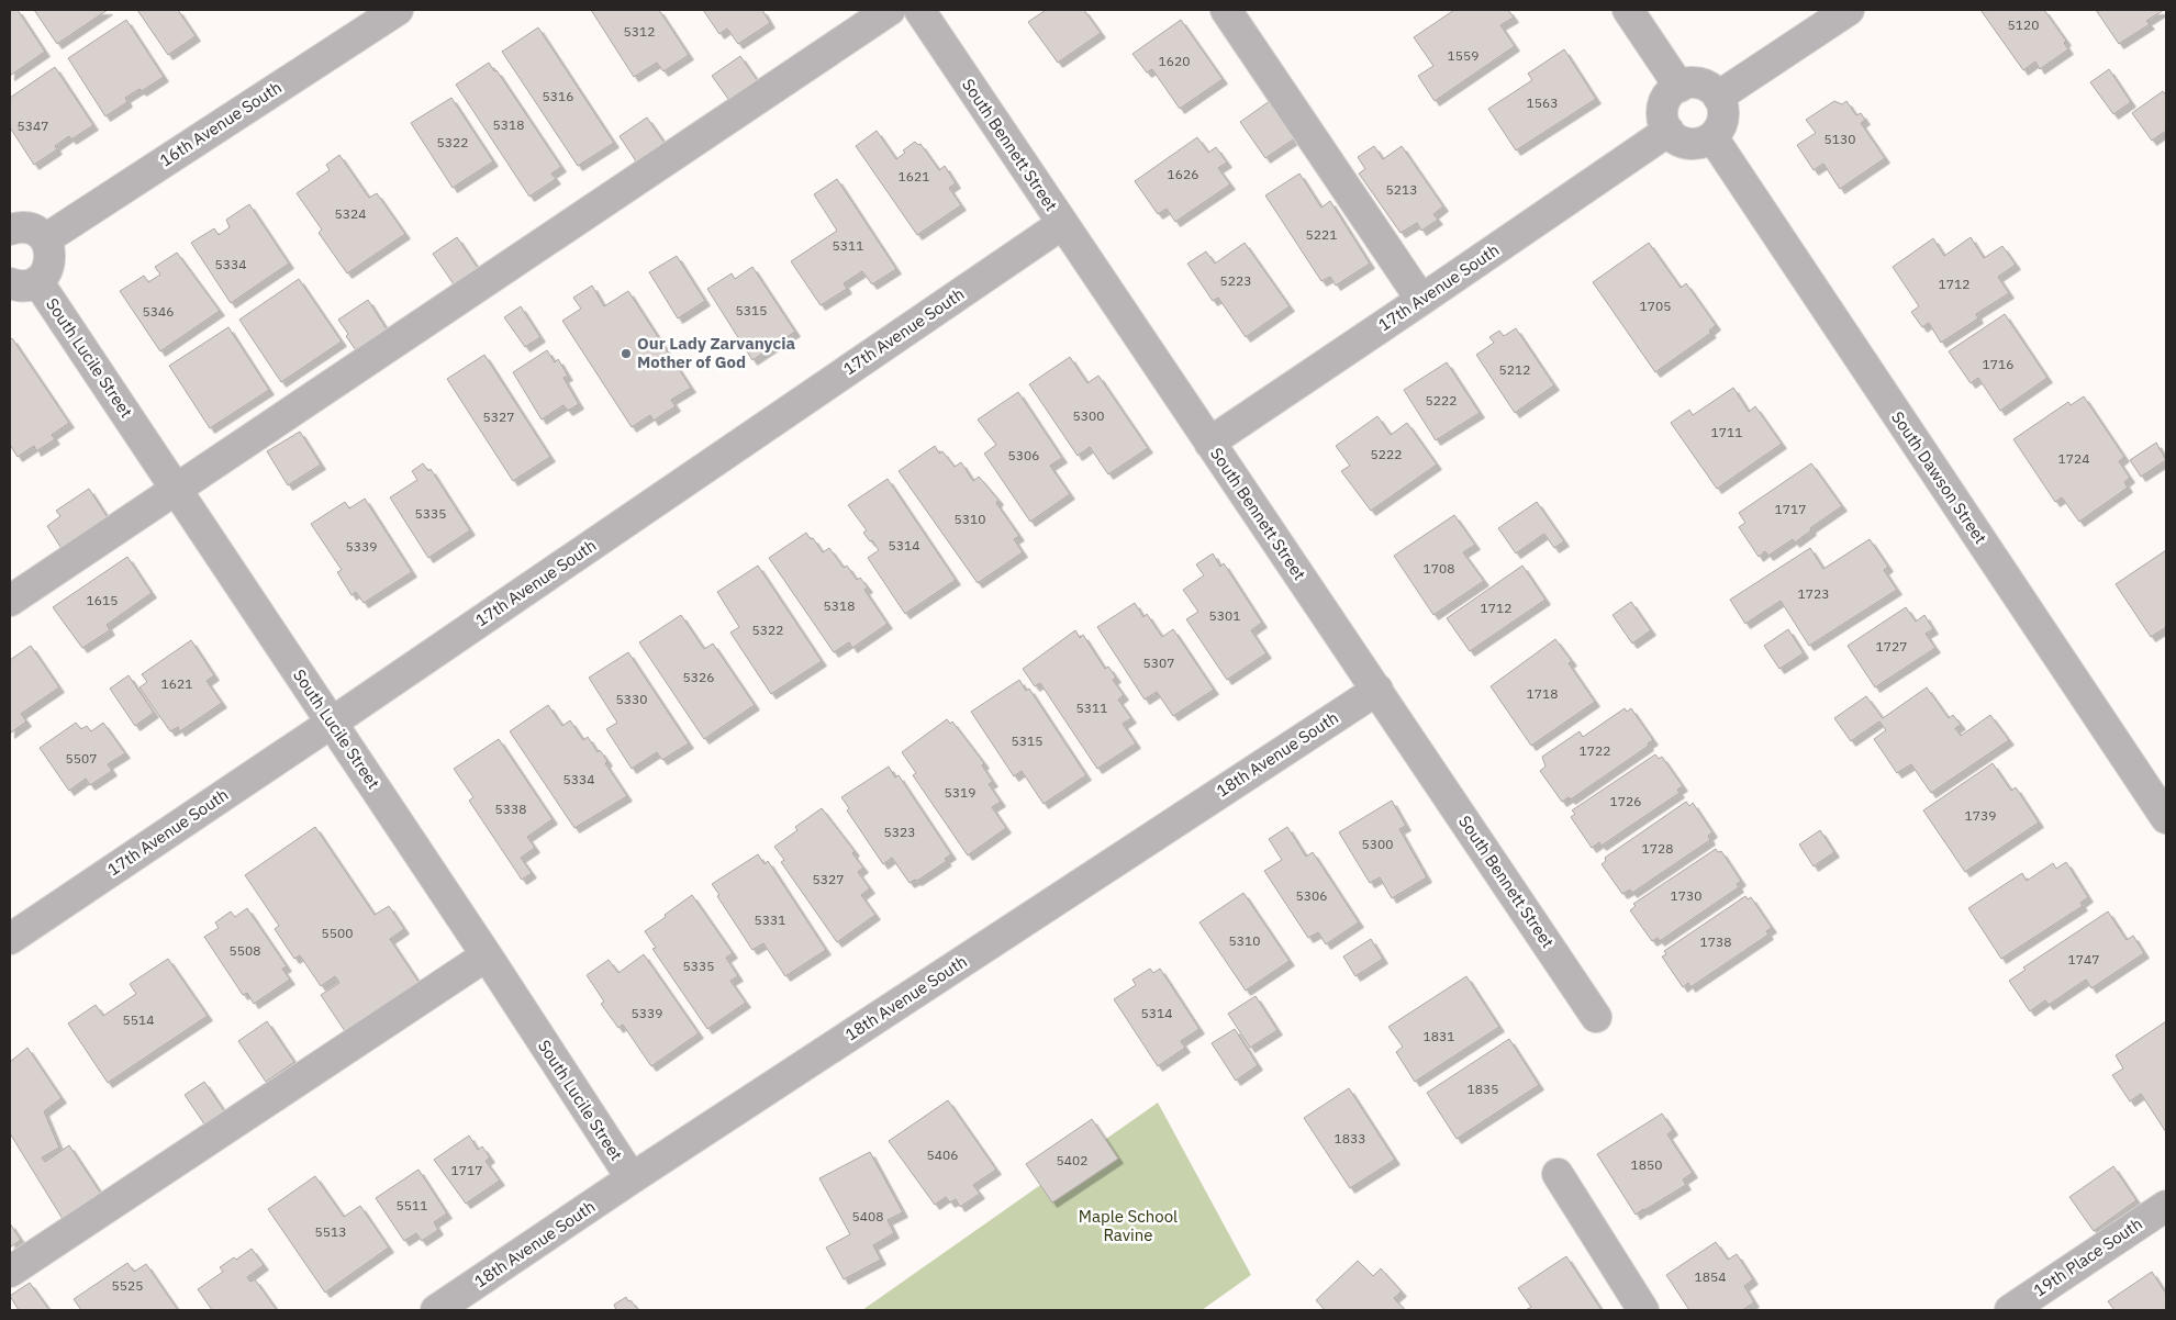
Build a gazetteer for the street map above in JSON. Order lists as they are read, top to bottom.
{
  "streets": {
    "street": [
      "16th Avenue South",
      "South Bennett Street",
      "17th Avenue South",
      "South Lucile Street",
      "South Dawson Street",
      "18th Avenue South",
      "19th Place South"
    ]
  },
  "crossings": [
    ["South Bennett Street", "17th Avenue South"],
    ["South Bennett Street", "18th Avenue South"],
    ["17th Avenue South", "South Lucile Street"],
    ["17th Avenue South", "South Dawson Street"],
    ["South Lucile Street", "18th Avenue South"]
  ],
  "parks": ["Maple School Ravine"],
  "places": ["Our Lady Zarvanycia Mother of God"],
  "house_numbers": [
    "5120",
    "5312",
    "1559",
    "1620",
    "5316",
    "1563",
    "5318",
    "5347",
    "5130",
    "5322",
    "1626",
    "1621",
    "5213",
    "5324",
    "5221",
    "5311",
    "5334",
    "5223",
    "1712",
    "1705",
    "5315",
    "5346",
    "1716",
    "5212",
    "5222",
    "5300",
    "5327",
    "1711",
    "5222",
    "5306",
    "1724",
    "1717",
    "5335",
    "5310",
    "5314",
    "5339",
    "1708",
    "1723",
    "1615",
    "5318",
    "1712",
    "5301",
    "5322",
    "1727",
    "5307",
    "5326",
    "1621",
    "1718",
    "5330",
    "5311",
    "5315",
    "1722",
    "5507",
    "5334",
    "5319",
    "1726",
    "5338",
    "1739",
    "5323",
    "5300",
    "1728",
    "5327",
    "5306",
    "1730",
    "5331",
    "5500",
    "5310",
    "1738",
    "5508",
    "1747",
    "5335",
    "5339",
    "5314",
    "5514",
    "1831",
    "1835",
    "1833",
    "5406",
    "5402",
    "1850",
    "1717",
    "5511",
    "5408",
    "5513",
    "1854",
    "5525"
  ]
}
